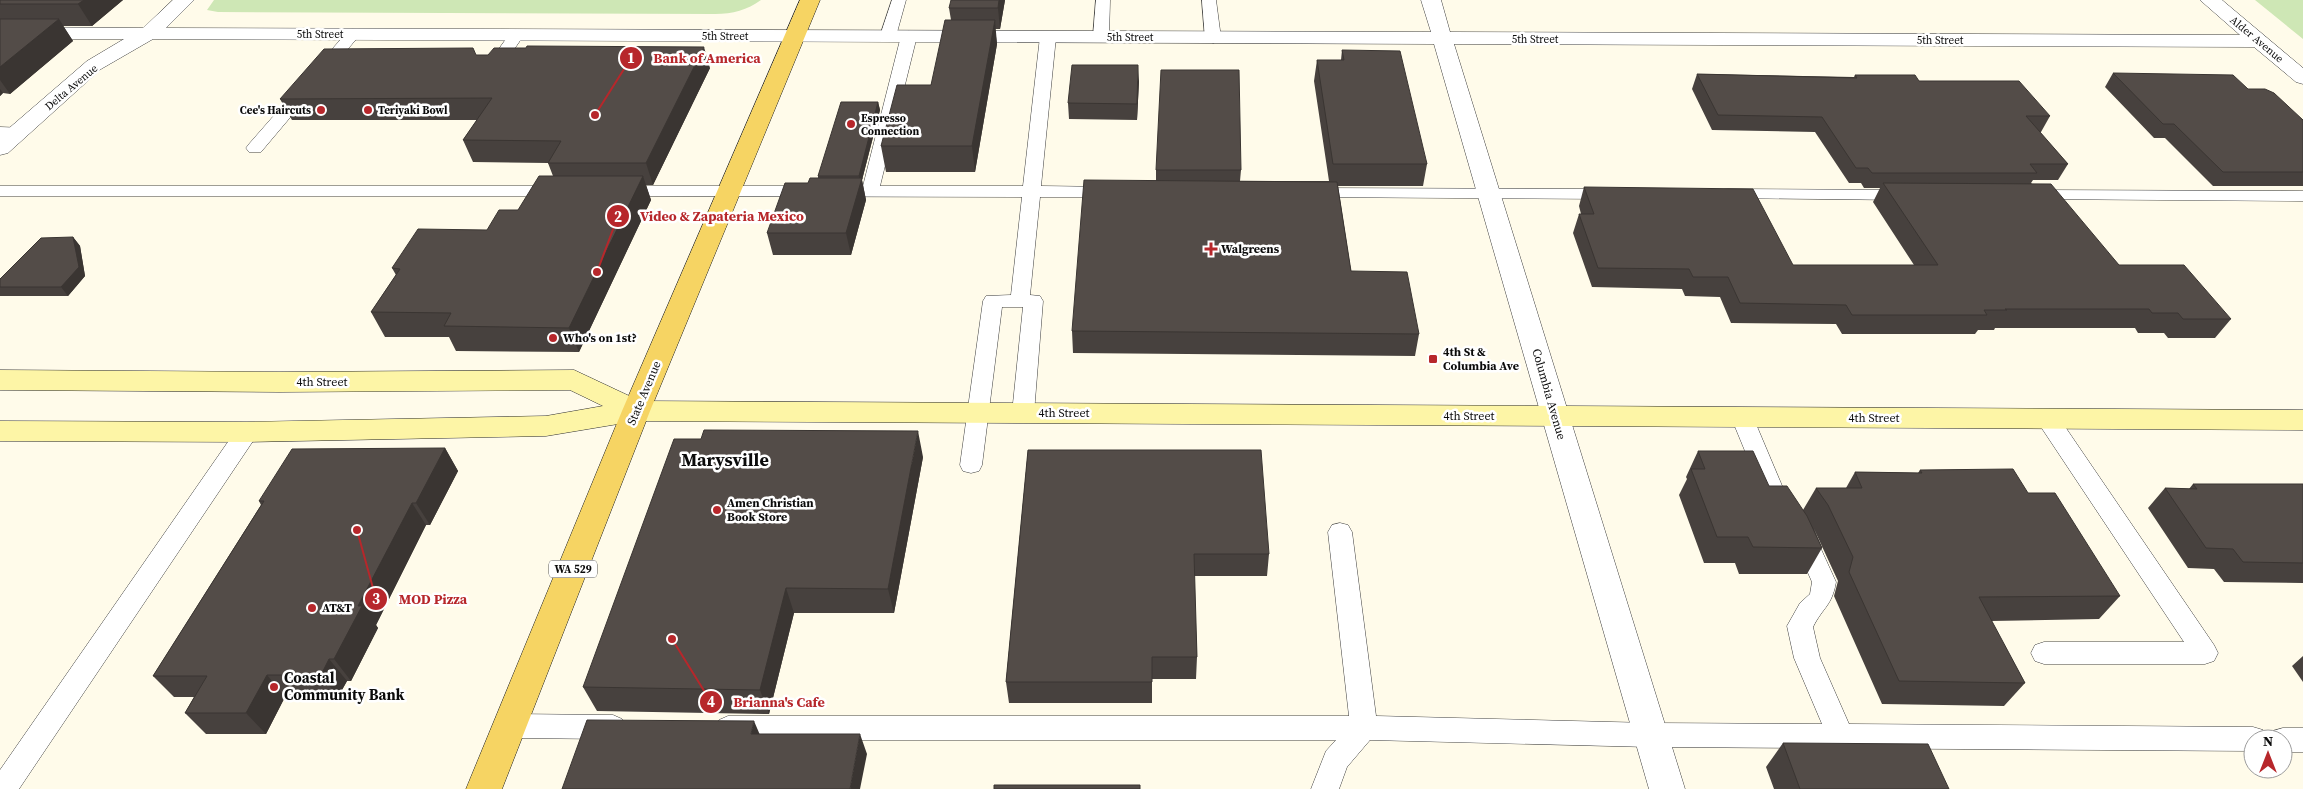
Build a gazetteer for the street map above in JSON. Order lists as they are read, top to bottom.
{
  "streets": {
    "main road": ["4th Street", "State Avenue", "WA 529"],
    "street": [
      "5th Street",
      "Alder Avenue",
      "Delta Avenue",
      "Columbia Avenue"
    ]
  },
  "crossings": [
    ["5th Street", "Alder Avenue"],
    ["5th Street", "Delta Avenue"],
    ["5th Street", "State Avenue"],
    ["5th Street", "Columbia Avenue"],
    ["4th Street", "State Avenue"],
    ["4th Street", "Columbia Avenue"]
  ],
  "districts": ["Marysville"],
  "places": {
    "other": [
      "Cee's Haircuts",
      "Teriyaki Bowl",
      "Bank of America",
      "Espresso Connection",
      "Video & Zapateria Mexico",
      "Who's on 1st?",
      "Amen Christian Book Store",
      "MOD Pizza",
      "AT&T",
      "Brianna's Cafe",
      "Coastal Community Bank"
    ],
    "health": ["Walgreens"],
    "transit": ["4th St & Columbia Ave"]
  },
  "north": "top"
}
